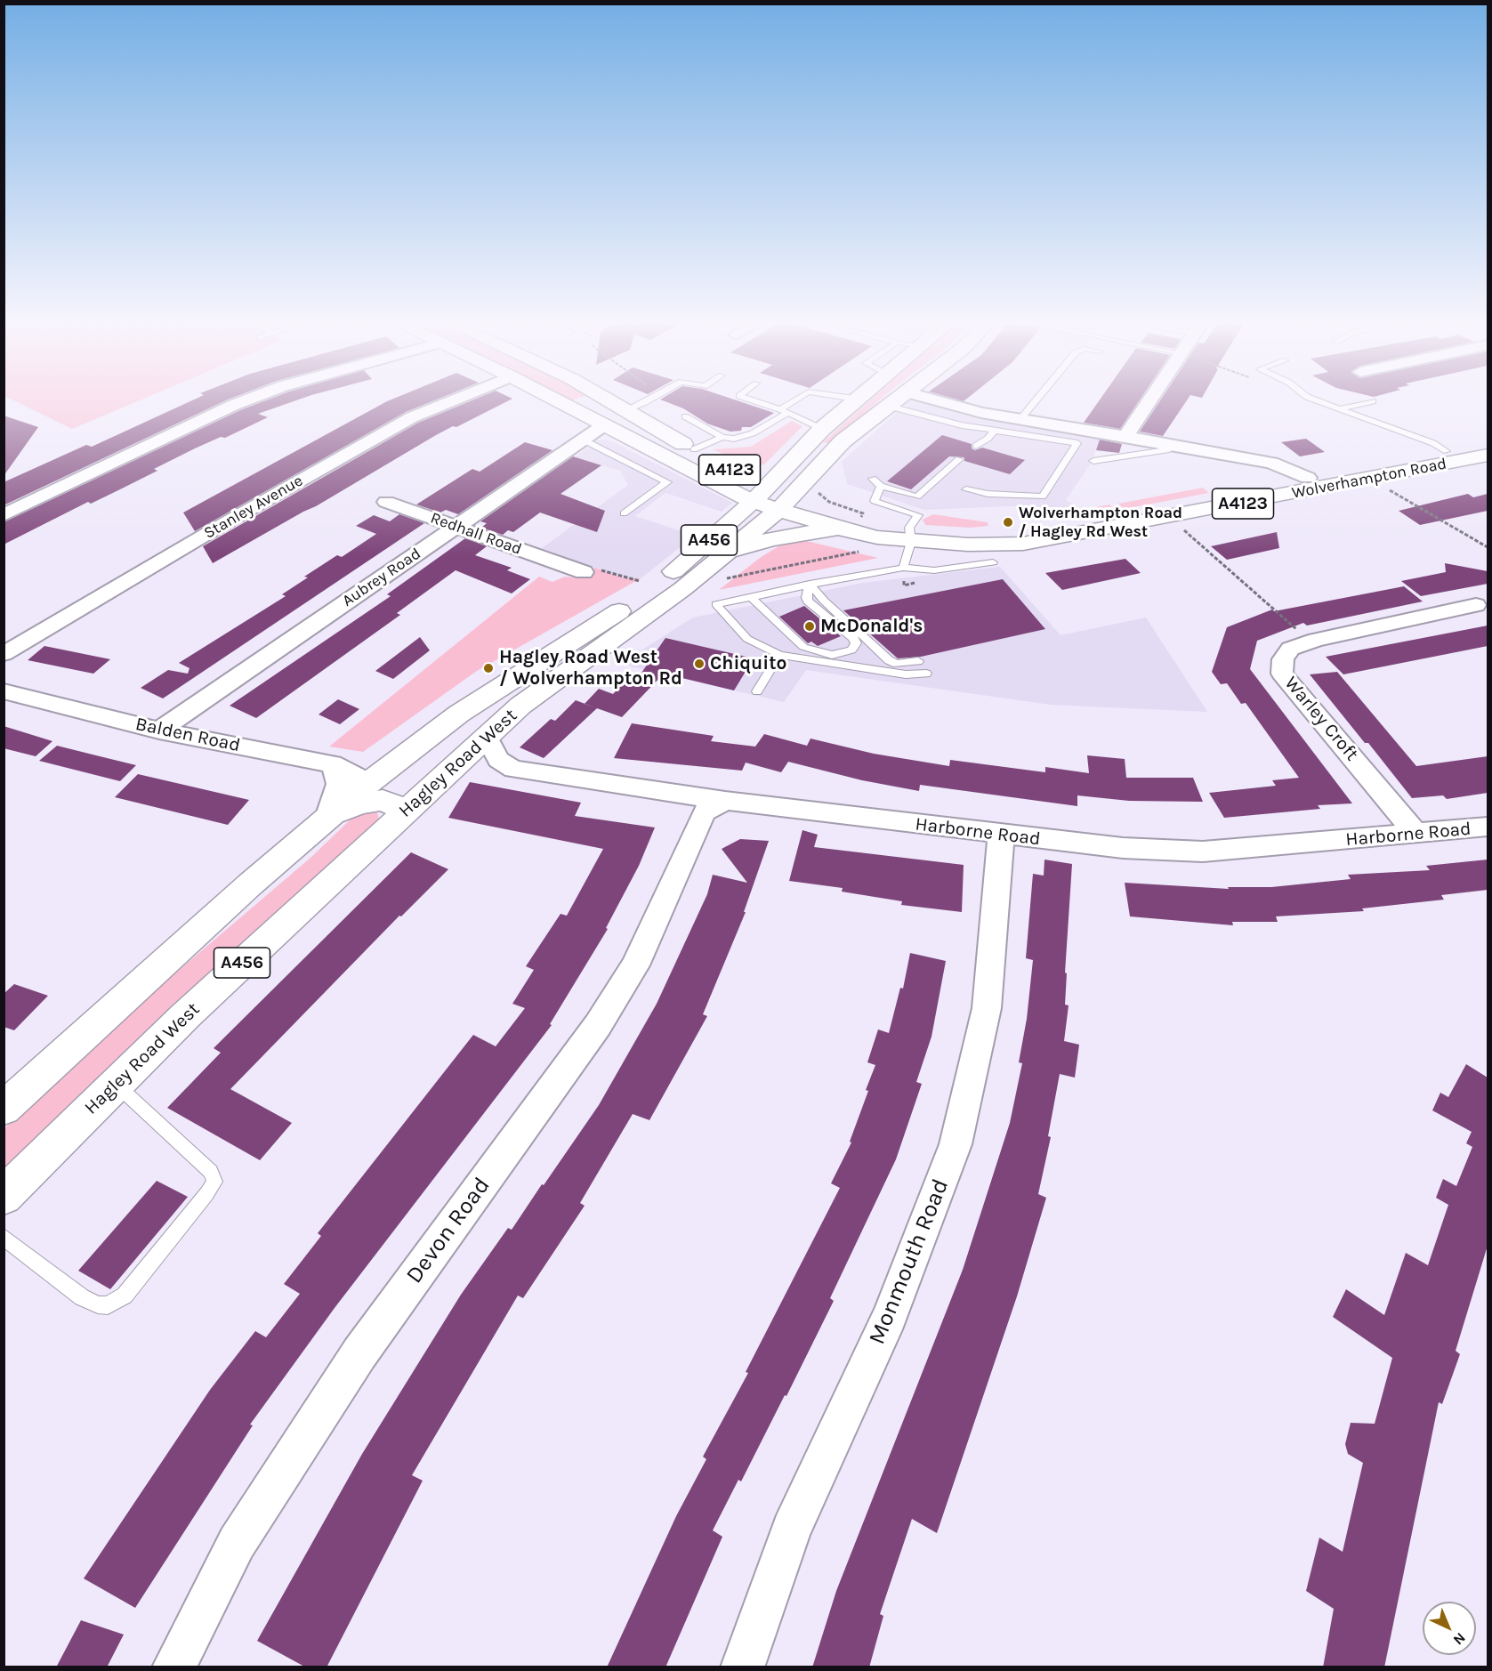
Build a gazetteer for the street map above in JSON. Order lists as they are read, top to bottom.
{
  "streets": {
    "main road": [
      "A4123",
      "Wolverhampton Road",
      "A456",
      "Hagley Road West"
    ],
    "street": [
      "Stanley Avenue",
      "Redhall Road",
      "Aubrey Road",
      "Warley Croft",
      "Balden Road",
      "Harborne Road",
      "Devon Road",
      "Monmouth Road"
    ]
  },
  "crossings": [
    ["A4123", "Wolverhampton Road"],
    ["A4123", "Aubrey Road"],
    ["A4123", "Hagley Road West"],
    ["Wolverhampton Road", "Hagley Road West"],
    ["Redhall Road", "Aubrey Road"],
    ["Aubrey Road", "Balden Road"],
    ["Warley Croft", "Harborne Road"],
    ["Balden Road", "Hagley Road West"],
    ["Hagley Road West", "Harborne Road"],
    ["Harborne Road", "Devon Road"],
    ["Harborne Road", "Monmouth Road"]
  ],
  "places": [
    "Wolverhampton Road / Hagley Rd West",
    "McDonald's",
    "Chiquito",
    "Hagley Road West / Wolverhampton Rd"
  ],
  "north": "bottom right"
}
